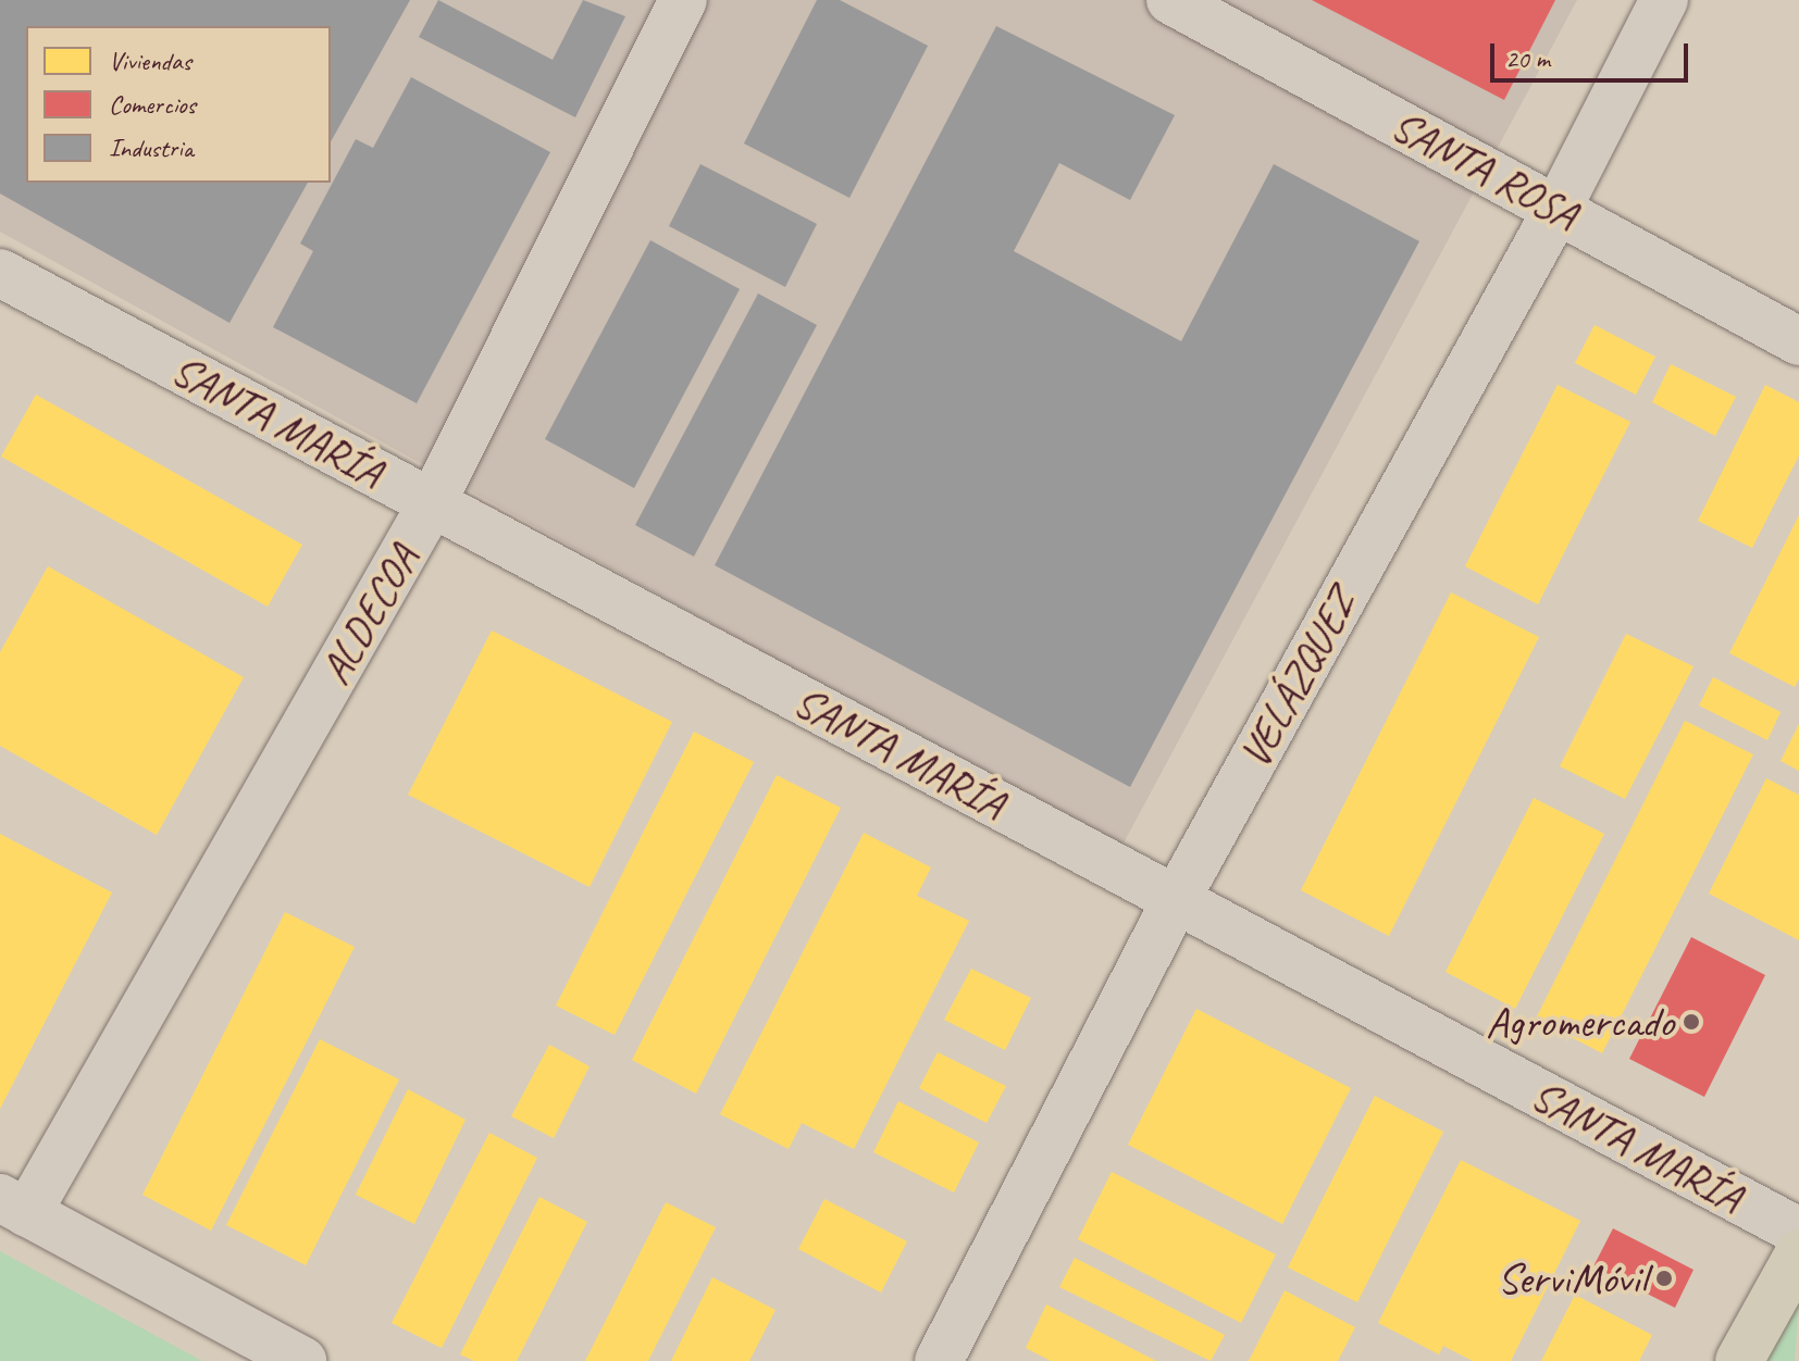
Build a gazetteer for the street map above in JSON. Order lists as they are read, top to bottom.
{
  "streets": {
    "street": [
      "SANTA ROSA",
      "SANTA MARÍA",
      "ALDECOA",
      "VELÁZQUEZ"
    ]
  },
  "crossings": [
    ["SANTA ROSA", "VELÁZQUEZ"],
    ["SANTA MARÍA", "ALDECOA"],
    ["SANTA MARÍA", "VELÁZQUEZ"]
  ],
  "places": ["Agromercado", "ServiMóvil"],
  "legend": ["Viviendas", "Comercios", "Industria"],
  "scale_bar": "20 m"
}
